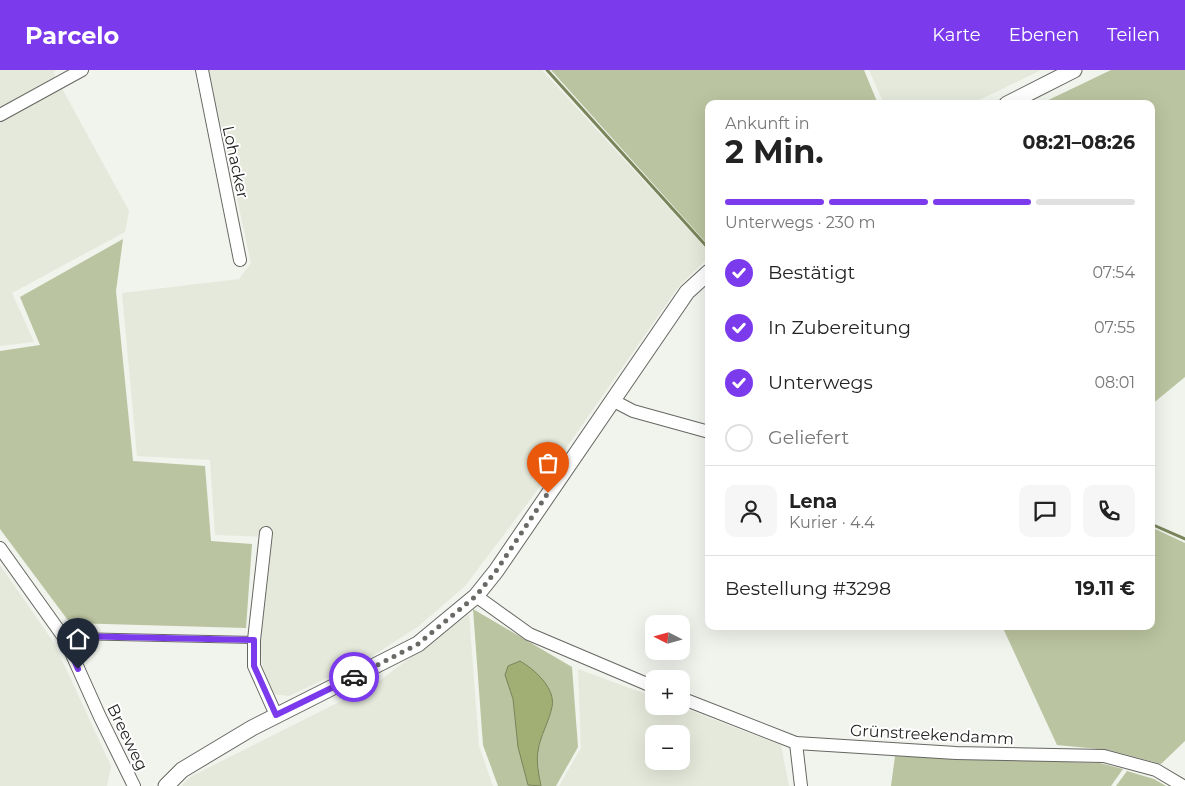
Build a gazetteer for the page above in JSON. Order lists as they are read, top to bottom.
{
  "streets": {
    "street": ["Lohacker", "Grünstreekendamm", "Breeweg"]
  },
  "north": "left",
  "page": {
    "header": "Parcelo",
    "nav": ["Karte", "Ebenen", "Teilen"],
    "heading": ["2 Min.", "Ankunft in", "08:21–08:26"],
    "panel": [
      "Lena",
      "Kurier · 4.4",
      "Bestellung #3298",
      "19.11 €"
    ],
    "bar": "Unterwegs · 230 m",
    "list": [
      ["Bestätigt", "07:54"],
      ["In Zubereitung", "07:55"],
      ["Unterwegs", "08:01"],
      "Geliefert"
    ],
    "map_buttons": ["+", "−"]
  }
}
